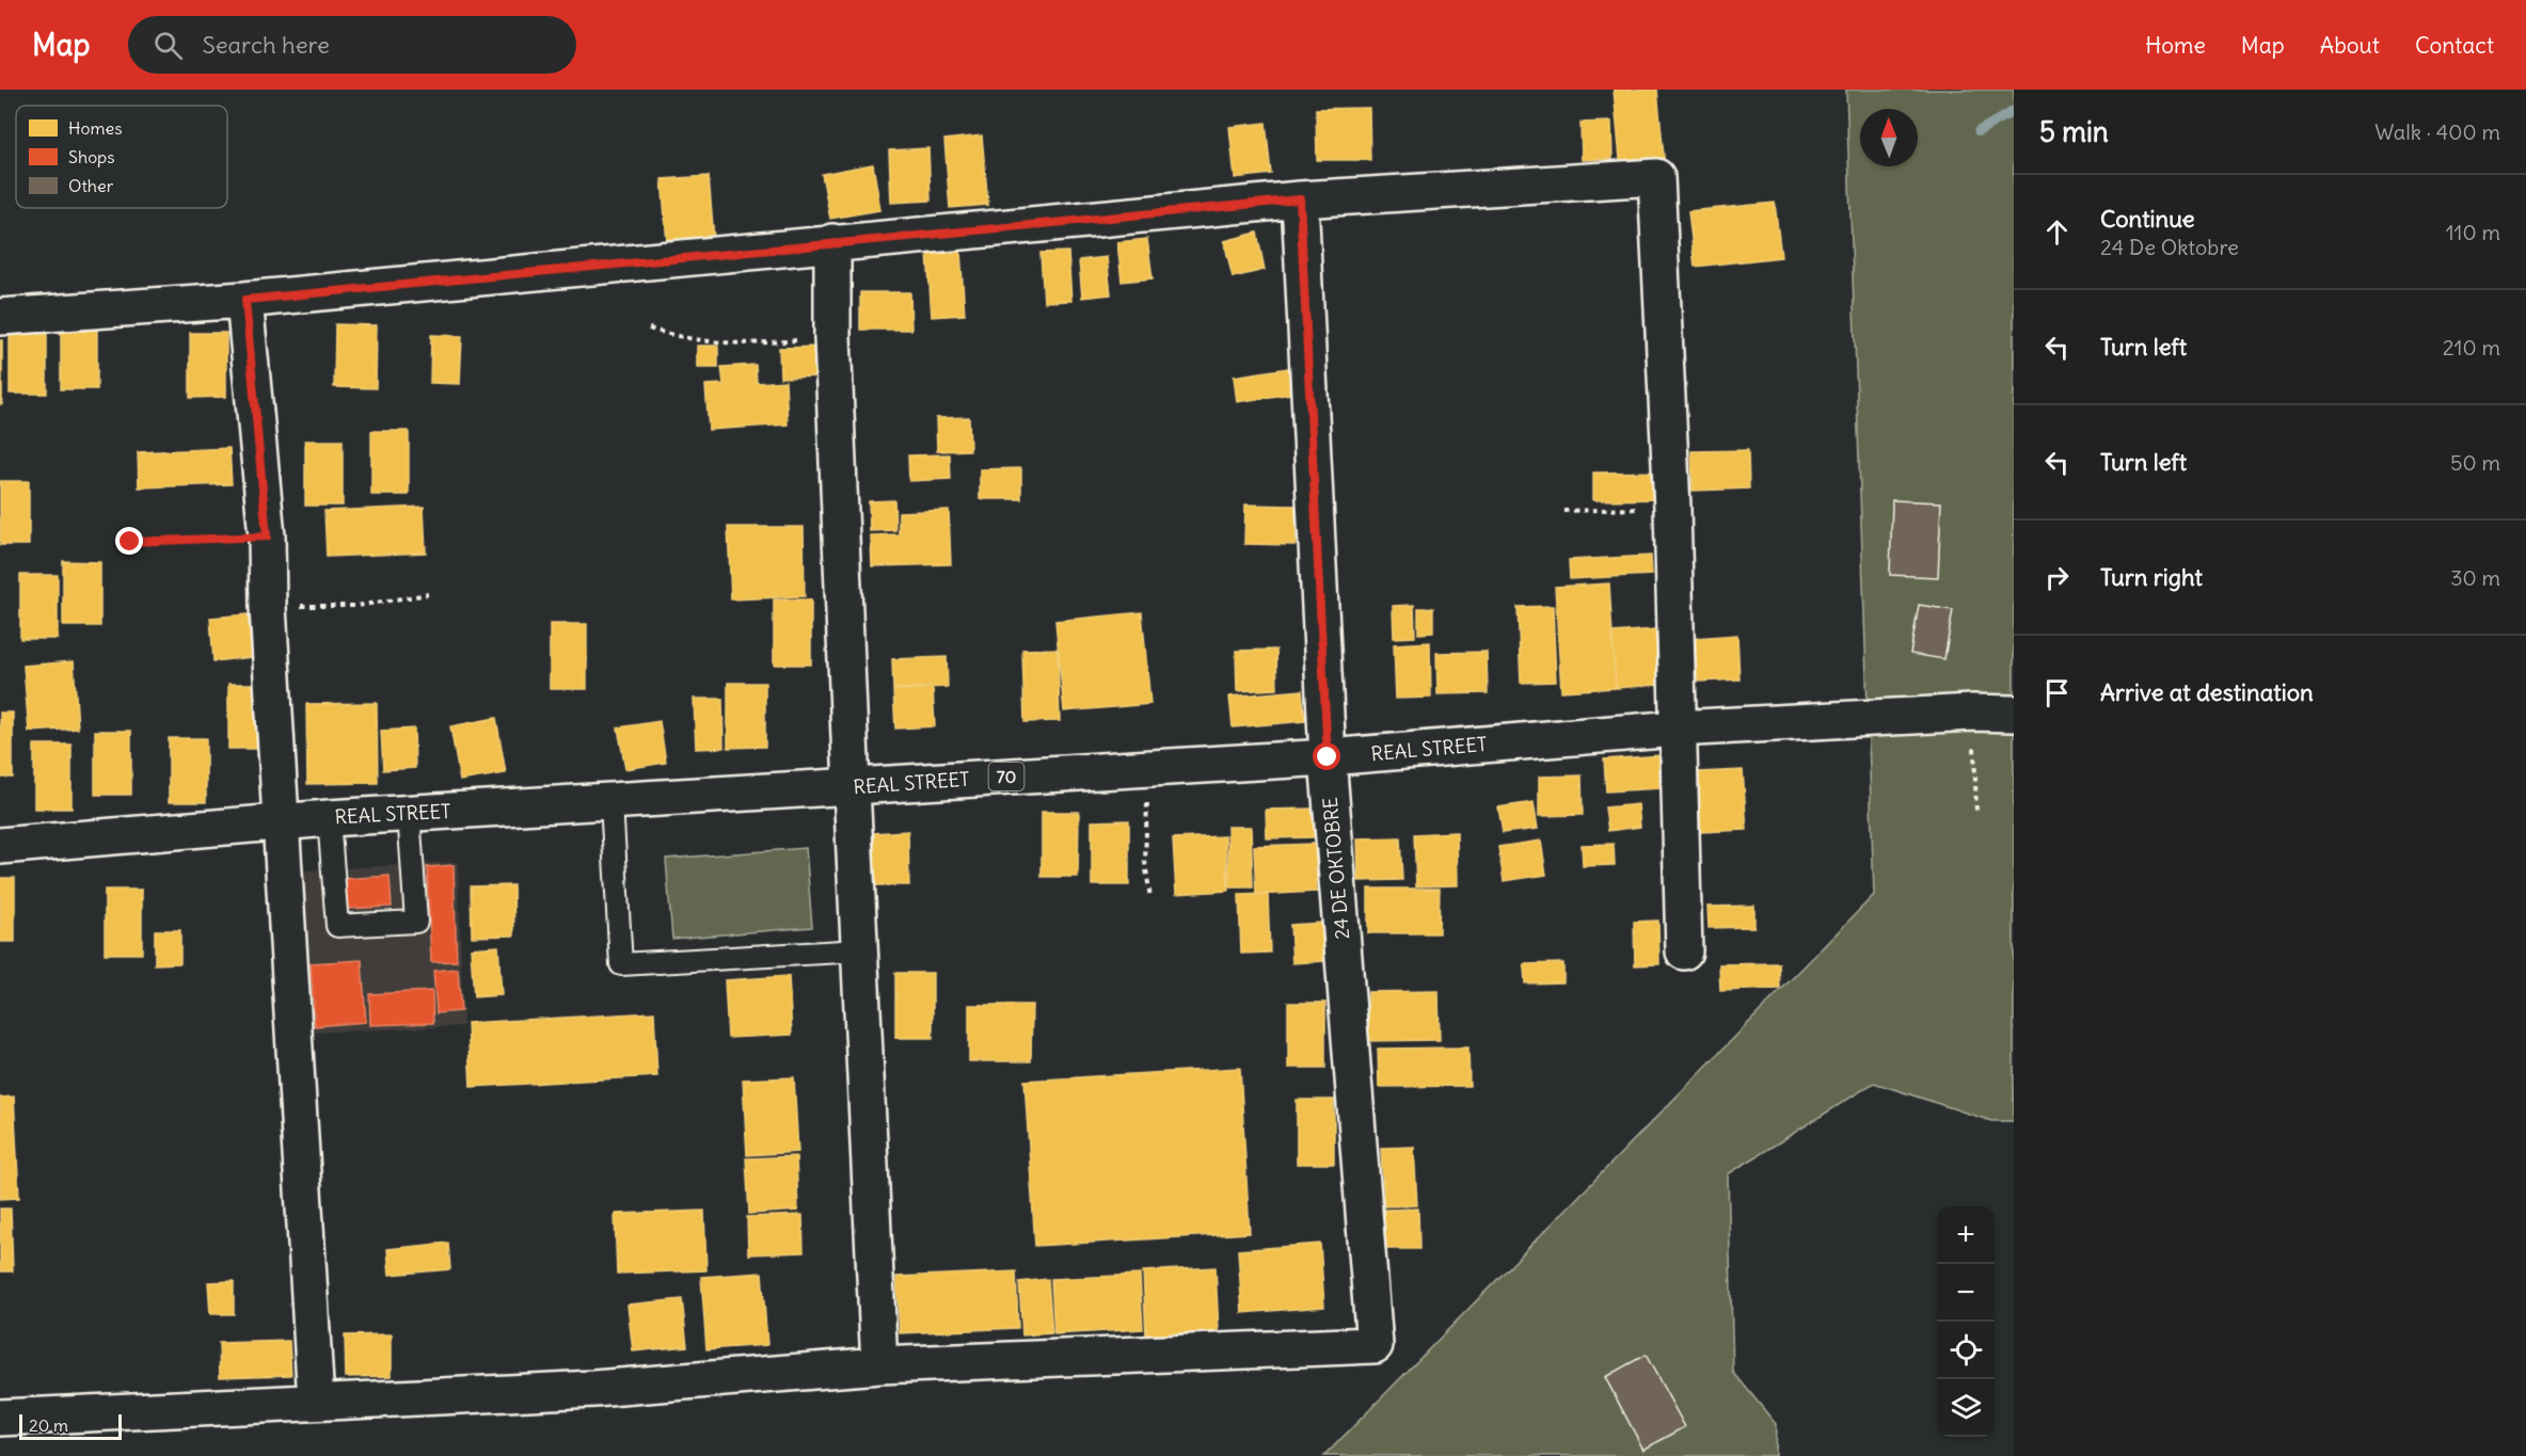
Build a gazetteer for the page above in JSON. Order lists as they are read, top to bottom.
{
  "streets": {
    "main road": ["REAL STREET", "70", "24 DE OKTOBRE"]
  },
  "crossings": [
    ["REAL STREET", "24 DE OKTOBRE"]
  ],
  "legend": ["Homes", "Shops", "Other"],
  "scale_bar": "20 m",
  "north": "top",
  "page": {
    "header": "Map",
    "search": "Search here",
    "nav": [
      "Home",
      "Map",
      "About",
      "Contact"
    ],
    "heading": ["5 min", "Walk · 400 m"],
    "list": [
      ["Continue", "24 De Oktobre", "110 m"],
      ["Turn left", "210 m"],
      ["Turn left", "50 m"],
      ["Turn right", "30 m"],
      "Arrive at destination"
    ],
    "map_buttons": ["+", "−"],
    "scale": "20 m"
  }
}
